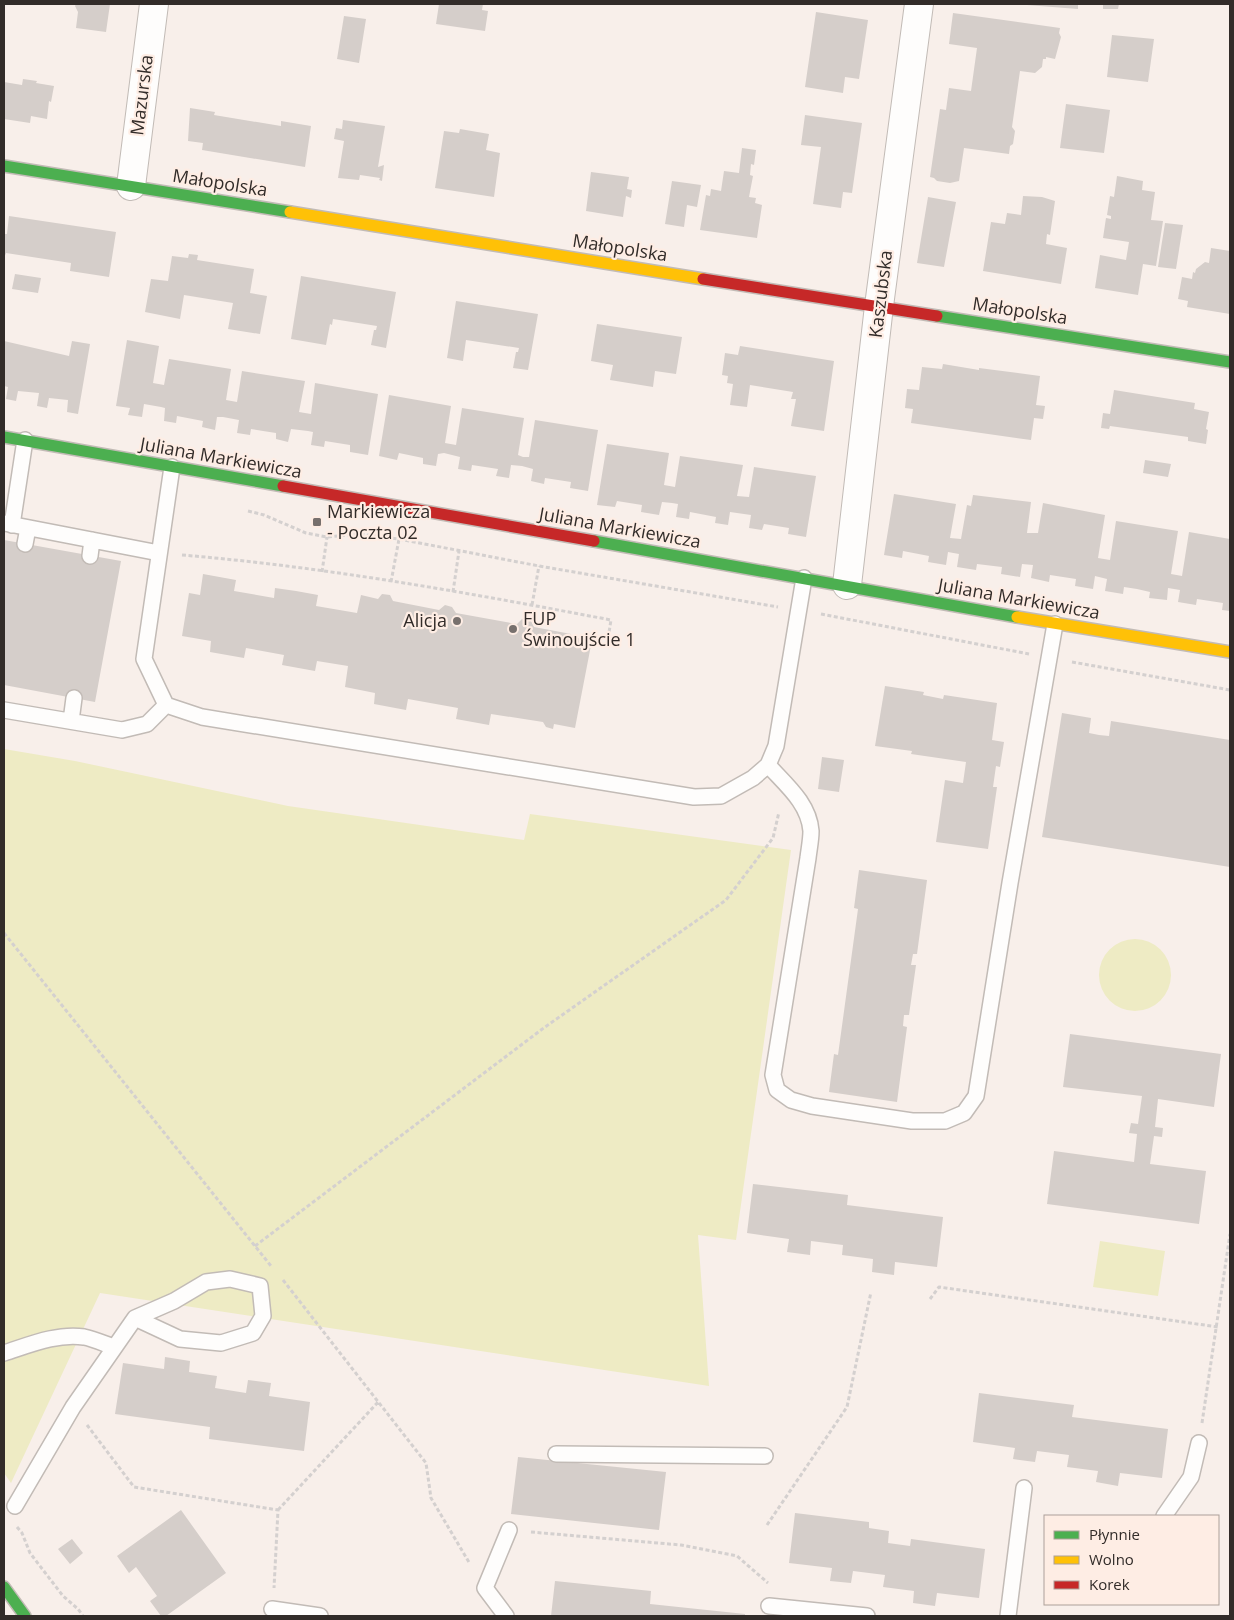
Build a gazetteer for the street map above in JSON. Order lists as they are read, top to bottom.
{
  "streets": {
    "street": [
      "Mazurska",
      "Małopolska",
      "Kaszubska",
      "Juliana Markiewicza"
    ]
  },
  "crossings": [
    ["Mazurska", "Małopolska"],
    ["Małopolska", "Kaszubska"],
    ["Kaszubska", "Juliana Markiewicza"]
  ],
  "places": {
    "transit": ["Markiewicza - Poczta 02"],
    "other": ["Alicja", "FUP Świnoujście 1"]
  },
  "legend": ["Płynnie", "Wolno", "Korek"]
}
